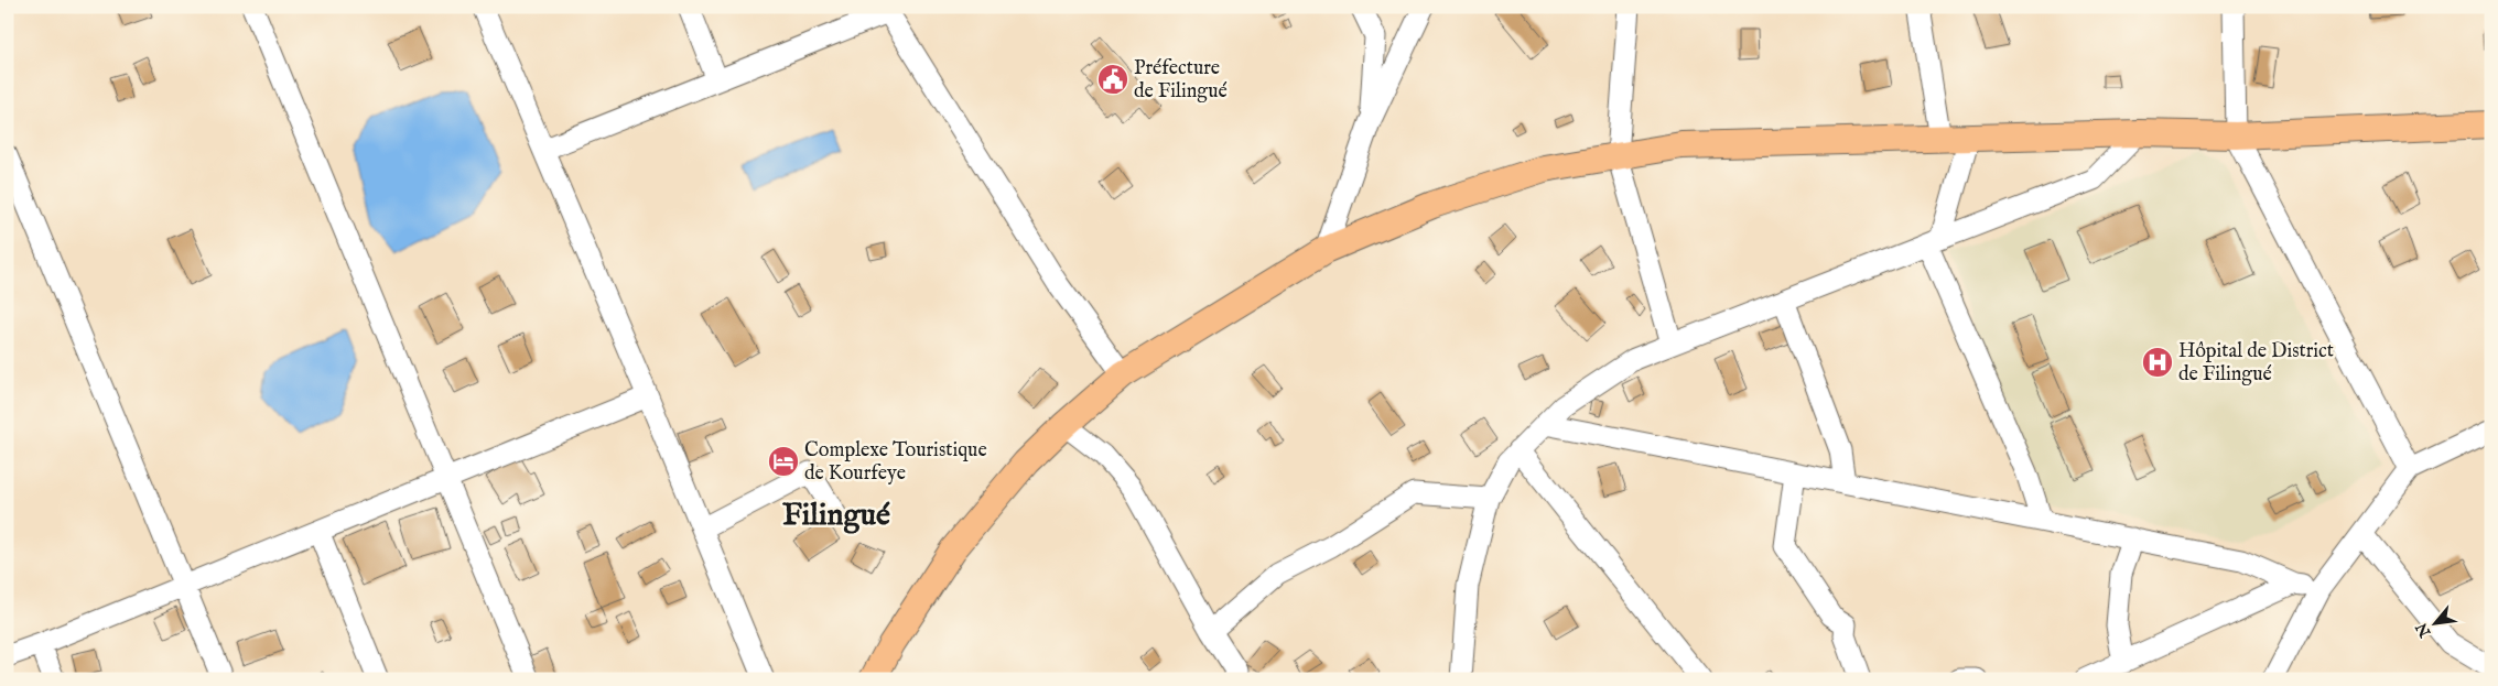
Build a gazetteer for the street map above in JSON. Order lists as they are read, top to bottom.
{
  "districts": ["Filingué"],
  "places": {
    "public building": ["Préfecture de Filingué"],
    "hospital": ["Hôpital de District de Filingué"],
    "hotel": ["Complexe Touristique de Kourfeye"]
  },
  "north": "bottom left"
}
